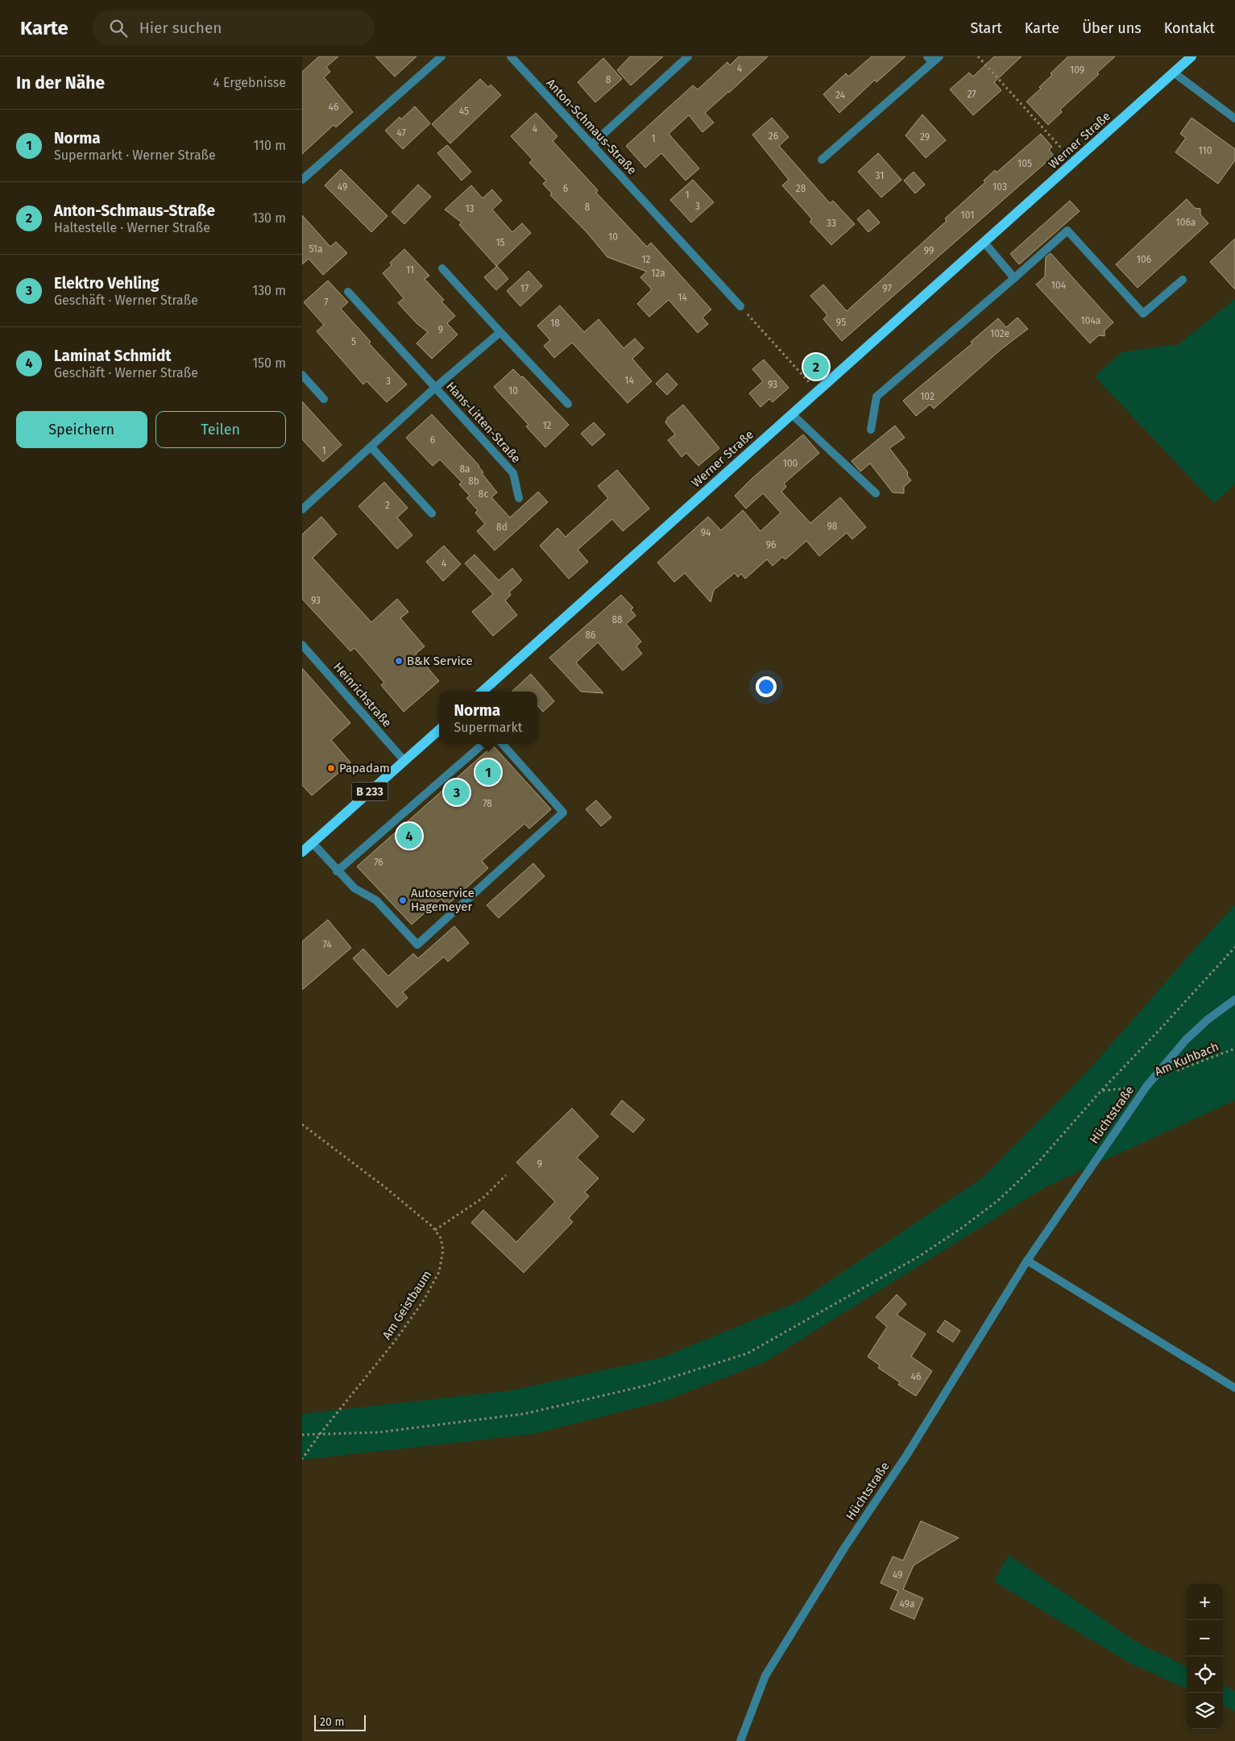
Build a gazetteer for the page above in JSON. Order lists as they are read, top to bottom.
{
  "streets": {
    "main road": ["Werner Straße", "B 233"],
    "street": [
      "Anton-Schmaus-Straße",
      "Hans-Litten-Straße",
      "Heinrichstraße",
      "Hüchtstraße"
    ],
    "path": ["Am Kuhbach", "Am Geistbaum"]
  },
  "crossings": [
    ["Heinrichstraße", "B 233"]
  ],
  "places": ["B&K Service", "Papadam", "Autoservice Hagemeyer"],
  "house_numbers": [
    "4",
    "109",
    "8",
    "27",
    "24",
    "46",
    "45",
    "4",
    "47",
    "26",
    "29",
    "1",
    "110",
    "105",
    "31",
    "49",
    "103",
    "6",
    "28",
    "1",
    "3",
    "8",
    "13",
    "101",
    "106a",
    "33",
    "10",
    "15",
    "51a",
    "99",
    "12",
    "106",
    "11",
    "12a",
    "104",
    "17",
    "97",
    "14",
    "7",
    "104a",
    "95",
    "18",
    "9",
    "102e",
    "5",
    "14",
    "3",
    "93",
    "10",
    "102",
    "12",
    "6",
    "1",
    "100",
    "8a",
    "8b",
    "8c",
    "2",
    "98",
    "8d",
    "94",
    "96",
    "4",
    "93",
    "88",
    "86",
    "78",
    "76",
    "74",
    "9",
    "46",
    "49",
    "49a"
  ],
  "scale_bar": "20 m",
  "page": {
    "header": "Karte",
    "search": "Hier suchen",
    "nav": [
      "Start",
      "Karte",
      "Über uns",
      "Kontakt"
    ],
    "heading": ["In der Nähe", "4 Ergebnisse"],
    "list": [
      {
        "mark": "1",
        "name": "Norma",
        "note": "Supermarkt · Werner Straße",
        "value": "110 m"
      },
      {
        "mark": "2",
        "name": "Anton-Schmaus-Straße",
        "note": "Haltestelle · Werner Straße",
        "value": "130 m"
      },
      {
        "mark": "3",
        "name": "Elektro Vehling",
        "note": "Geschäft · Werner Straße",
        "value": "130 m"
      },
      {
        "mark": "4",
        "name": "Laminat Schmidt",
        "note": "Geschäft · Werner Straße",
        "value": "150 m"
      }
    ],
    "pins": [
      "2",
      "1",
      "3",
      "4"
    ],
    "buttons": ["Speichern", "Teilen"],
    "popup": ["Norma", "Supermarkt"],
    "map_buttons": ["+", "−"],
    "scale": "20 m"
  }
}
